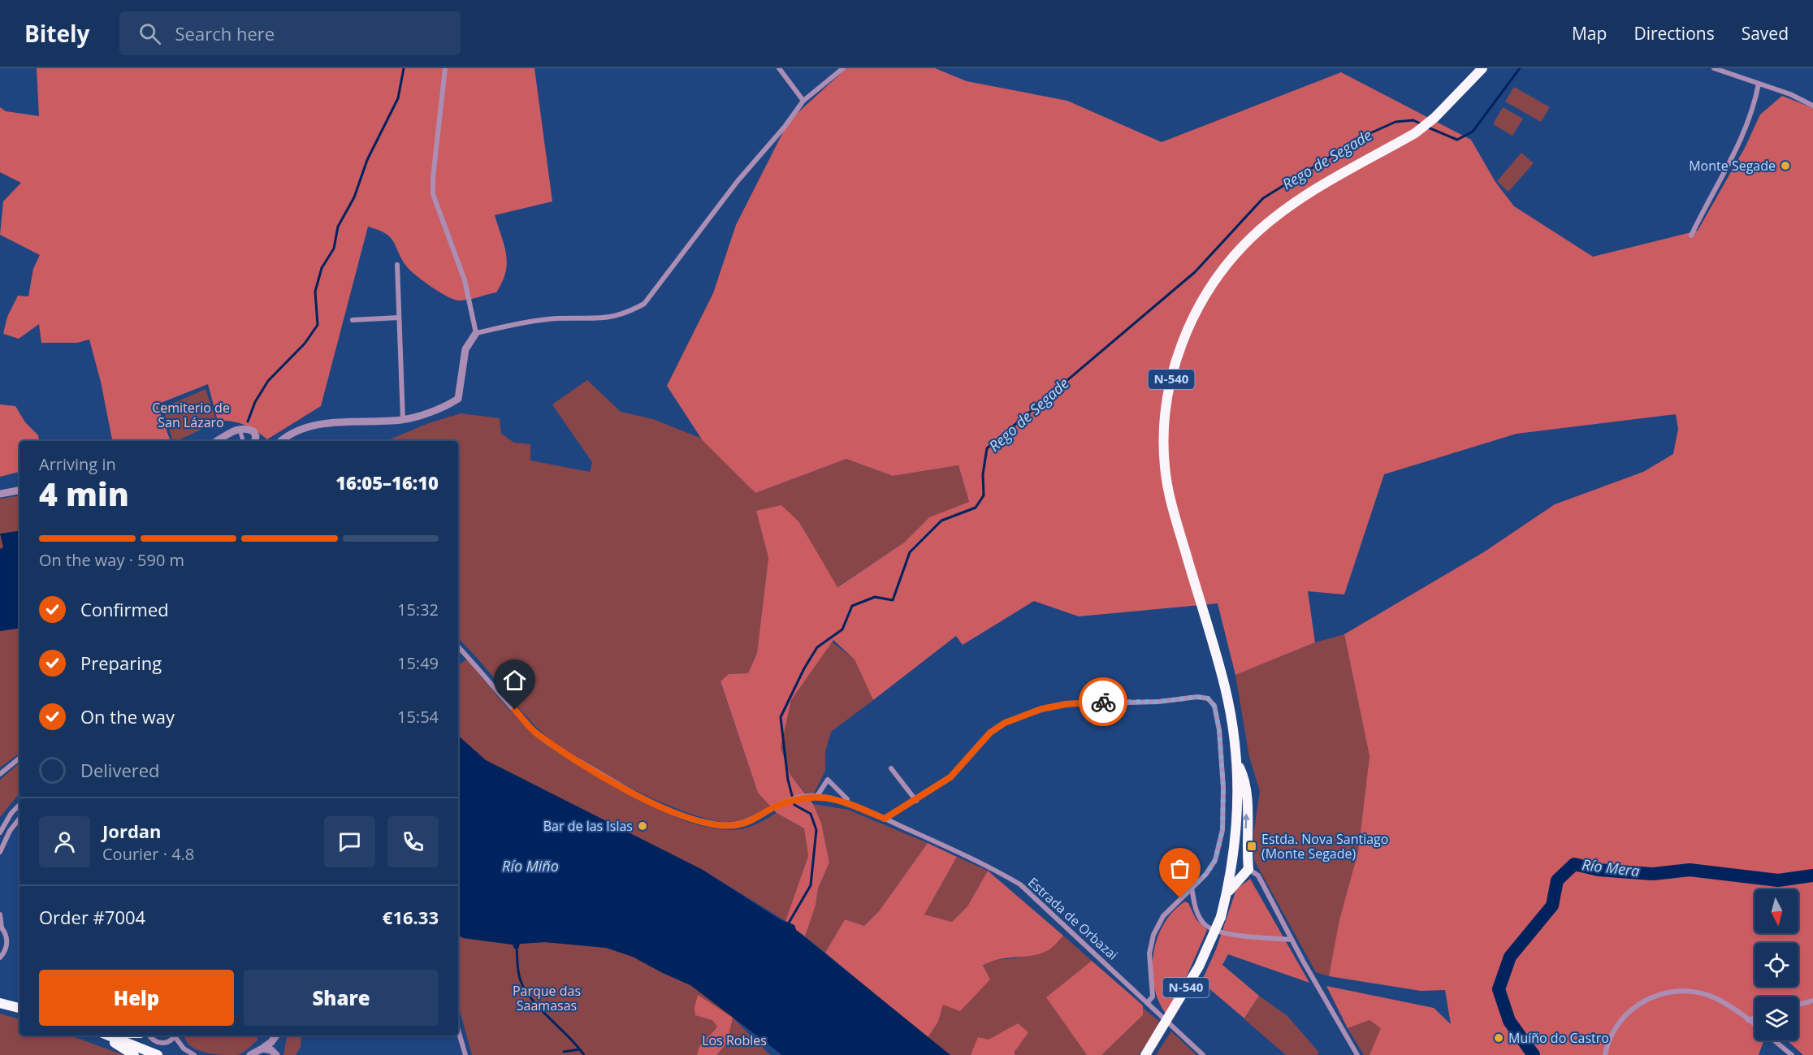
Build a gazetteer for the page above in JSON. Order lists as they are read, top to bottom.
{
  "streets": {
    "highway": ["N-540"],
    "street": ["Estrada de Orbazai"]
  },
  "water": ["Rego de Segade", "Río Miño", "Río Mera"],
  "parks": ["Cemiterio de San Lázaro", "Parque das Saamasas", "Los Robles"],
  "places": {
    "other": ["Monte Segade", "Bar de las Islas", "Muíño do Castro"],
    "transit": ["Estda. Nova Santiago (Monte Segade)"]
  },
  "north": "bottom",
  "page": {
    "header": "Bitely",
    "search": "Search here",
    "nav": ["Map", "Directions", "Saved"],
    "heading": ["4 min", "Arriving in", "16:05–16:10"],
    "panel": [
      "Jordan",
      "Courier · 4.8",
      "Order #7004",
      "€16.33"
    ],
    "bar": "On the way · 590 m",
    "list": [
      ["Confirmed", "15:32"],
      ["Preparing", "15:49"],
      ["On the way", "15:54"],
      "Delivered"
    ],
    "buttons": ["Help", "Share"]
  }
}
